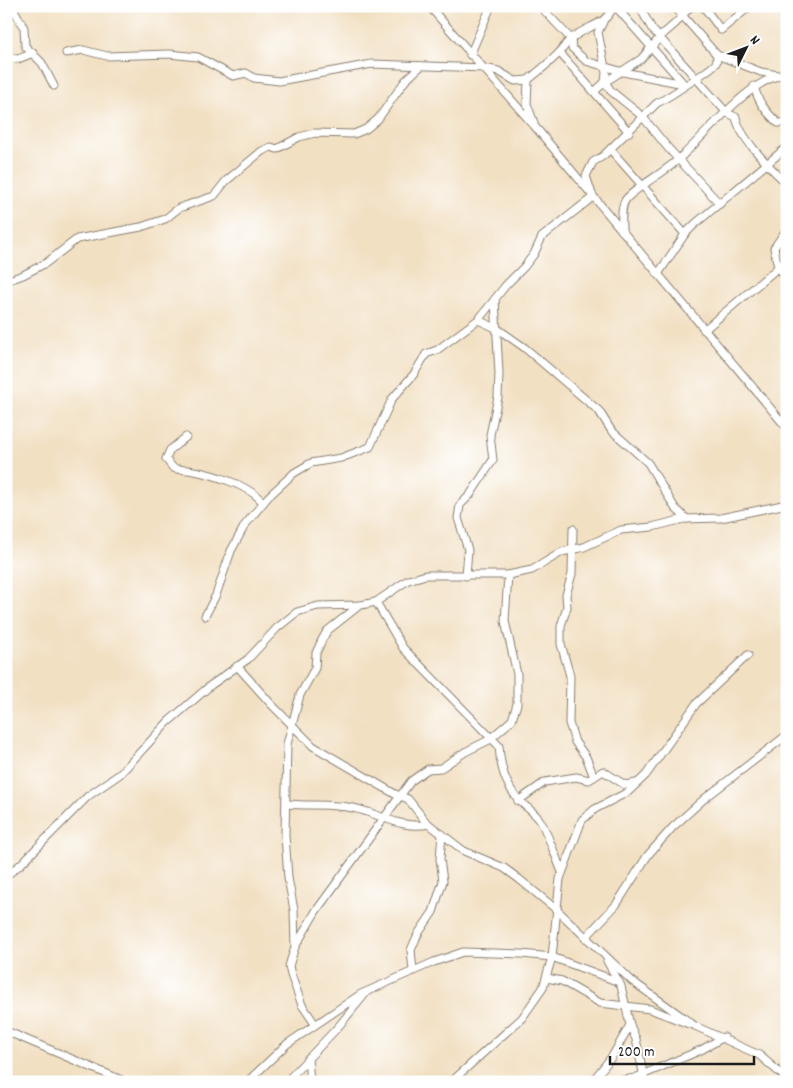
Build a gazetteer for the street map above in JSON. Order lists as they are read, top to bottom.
{
  "scale_bar": "200 m",
  "north": "top right"
}
